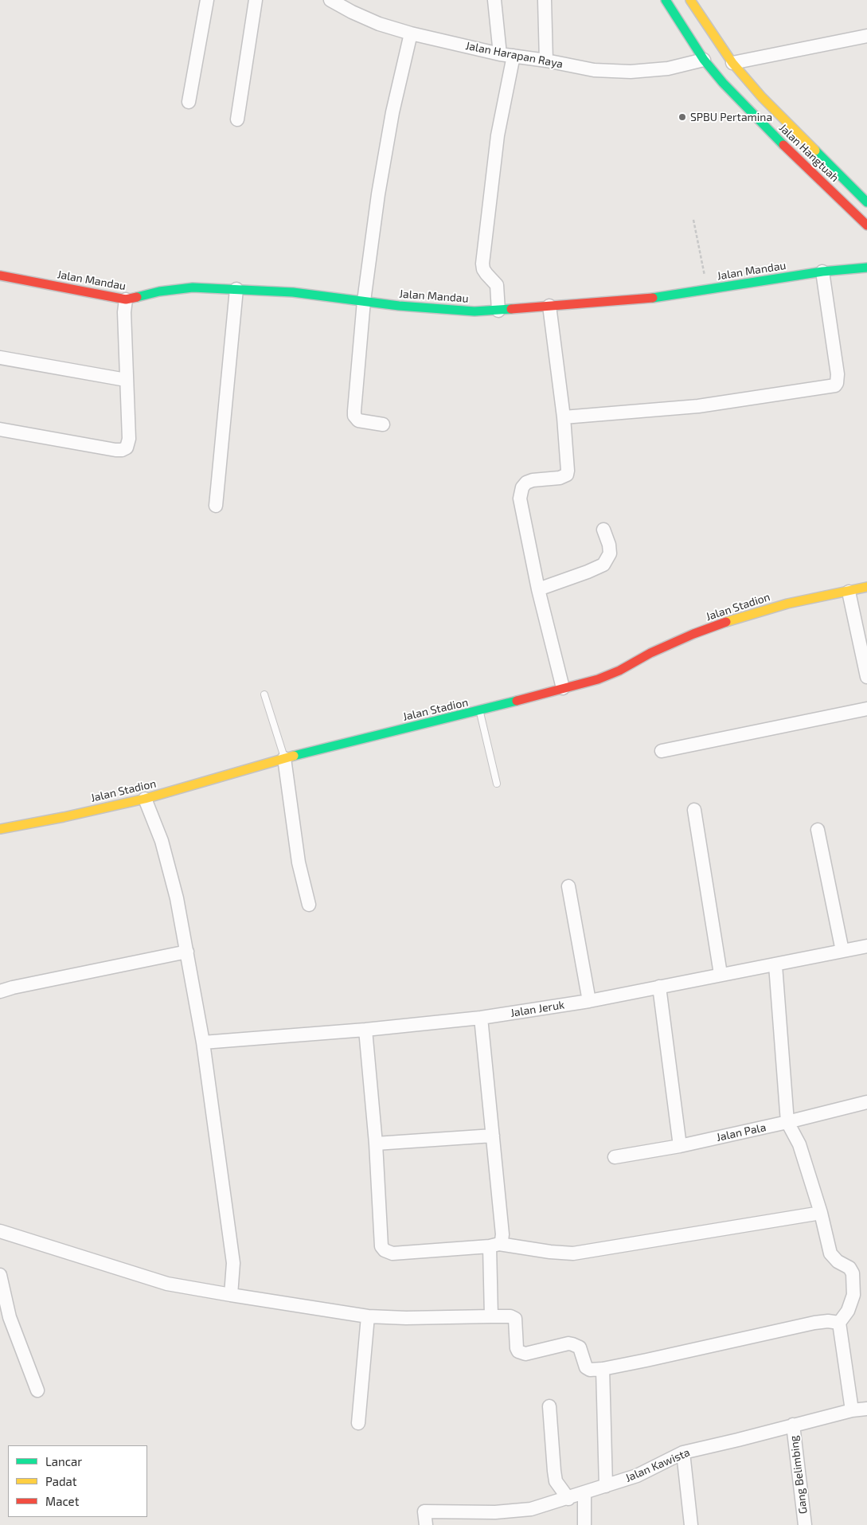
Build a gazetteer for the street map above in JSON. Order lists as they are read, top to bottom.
{
  "streets": {
    "main road": ["Jalan Hangtuah", "Jalan Mandau", "Jalan Stadion"],
    "street": [
      "Jalan Harapan Raya",
      "Jalan Jeruk",
      "Jalan Pala",
      "Jalan Kawista",
      "Gang Belimbing"
    ]
  },
  "crossings": [
    ["Jalan Harapan Raya", "Jalan Hangtuah"],
    ["Jalan Kawista", "Gang Belimbing"]
  ],
  "places": ["SPBU Pertamina"],
  "legend": ["Lancar", "Padat", "Macet"]
}
